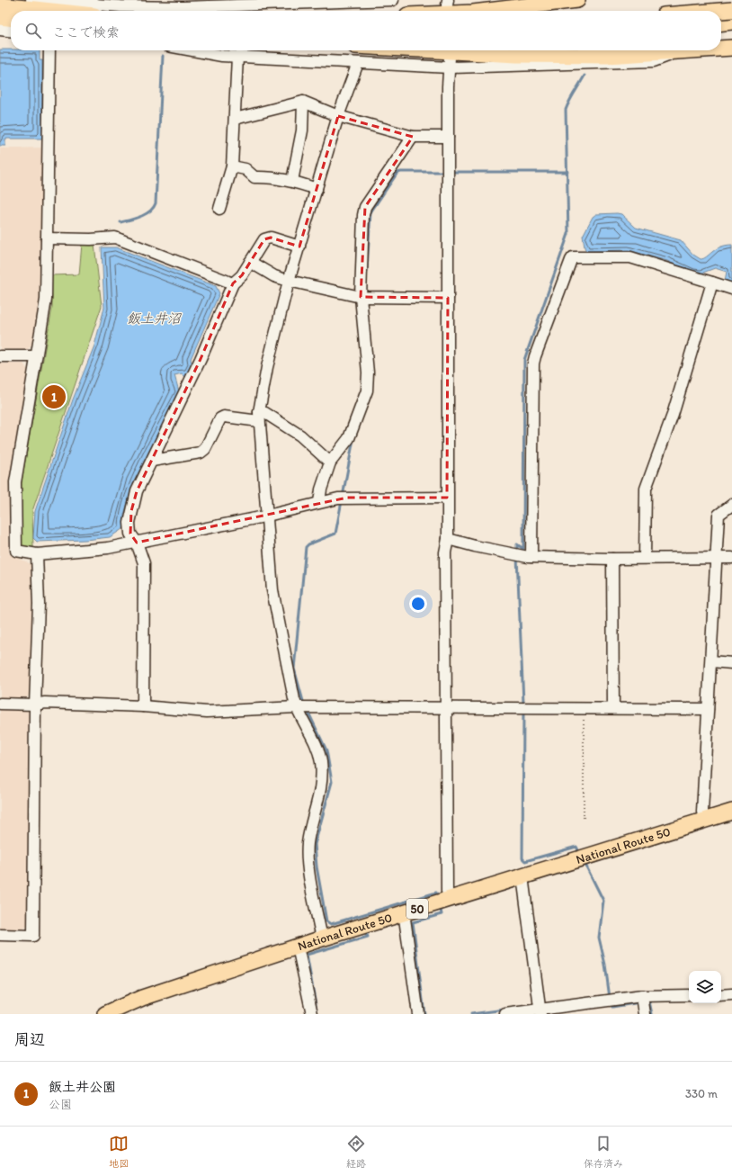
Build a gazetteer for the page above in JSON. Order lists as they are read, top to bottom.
{
  "streets": {
    "highway": ["National Route 50", "50"]
  },
  "water": ["飯土井沼"],
  "page": {
    "search": "ここで検索",
    "pins": "1",
    "heading": "周辺",
    "list": [
      {
        "mark": "1",
        "name": "飯土井公園",
        "note": "公園",
        "value": "330 m"
      }
    ],
    "nav": ["地図", "経路", "保存済み"]
  }
}
